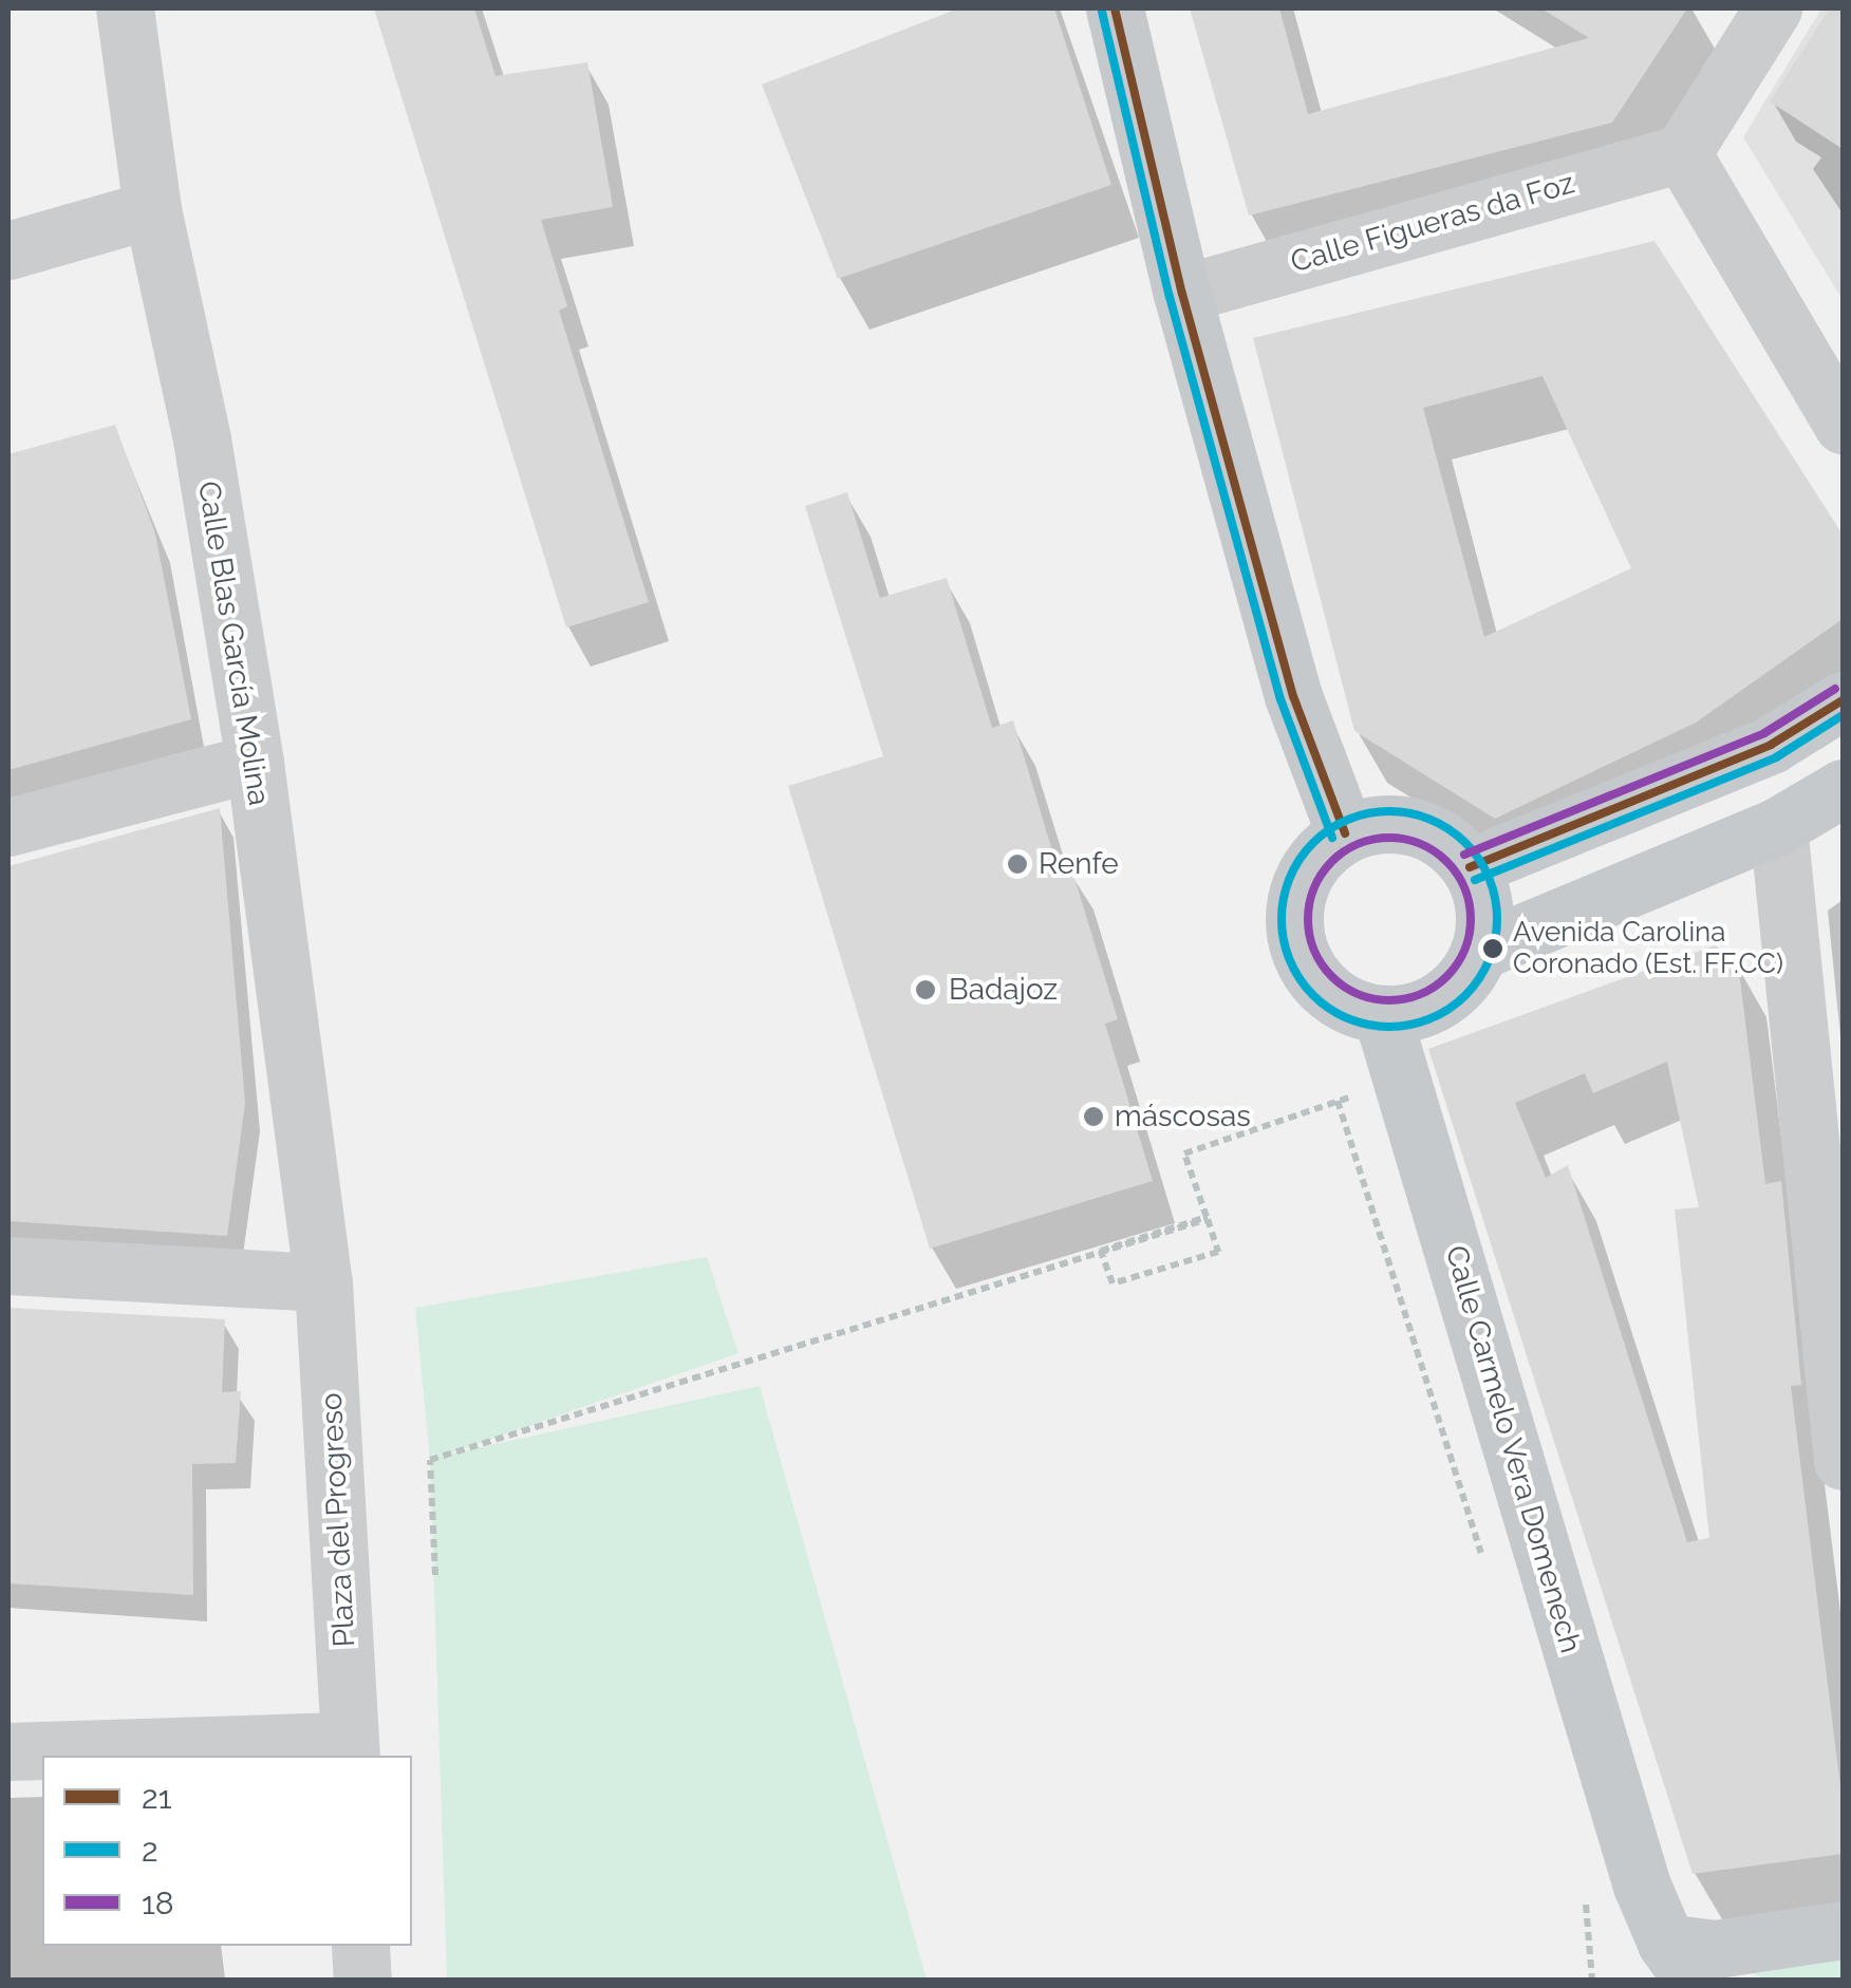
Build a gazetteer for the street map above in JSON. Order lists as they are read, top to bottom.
{
  "streets": {
    "main road": ["Calle Carmelo Vera Domenech"],
    "street": ["Calle Figueras da Foz", "Calle Blas García Molina", "Plaza del Progreso"]
  },
  "crossings": [
    ["Calle Blas García Molina", "Plaza del Progreso"]
  ],
  "places": [
    "Renfe",
    "Avenida Carolina Coronado (Est. FF.CC)",
    "Badajoz",
    "máscosas"
  ],
  "lines": ["transit line 21", "transit line 2", "transit line 18"],
  "legend": ["21", "2", "18"]
}
